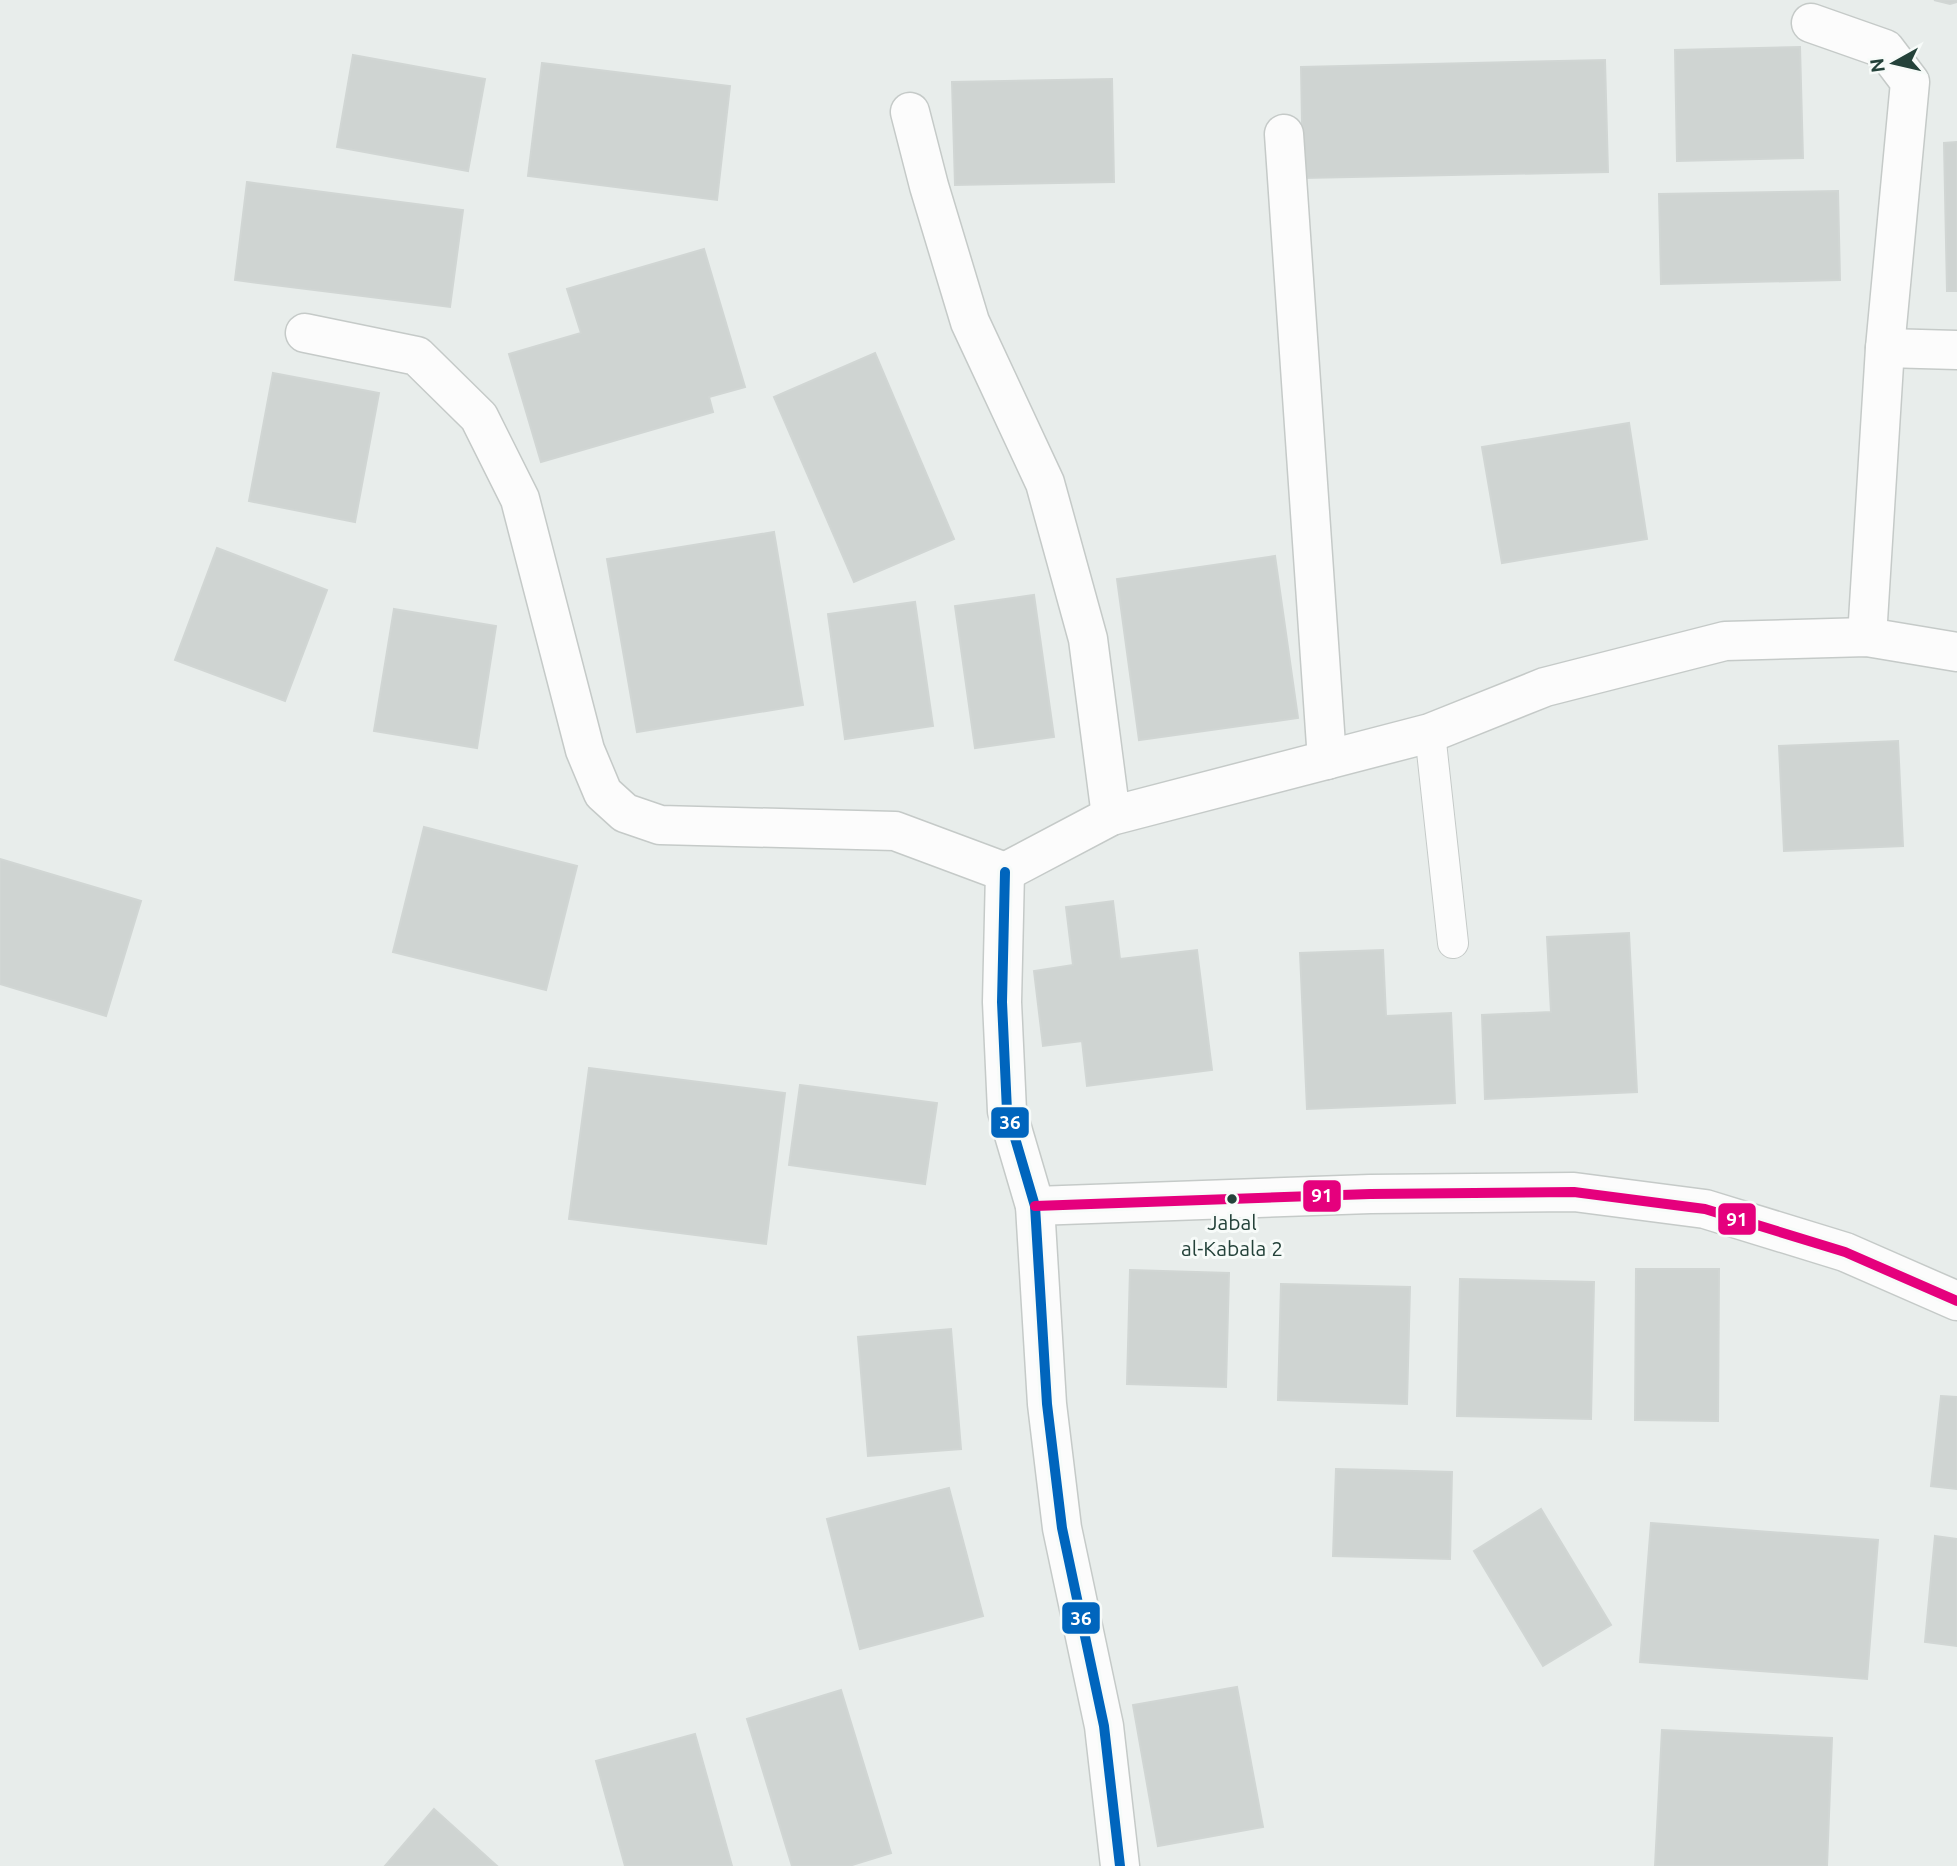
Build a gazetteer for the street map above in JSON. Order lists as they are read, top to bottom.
{
  "places": ["Jabal al-Kabala 2"],
  "lines": ["transit line 36", "transit line 91"],
  "north": "left"
}
